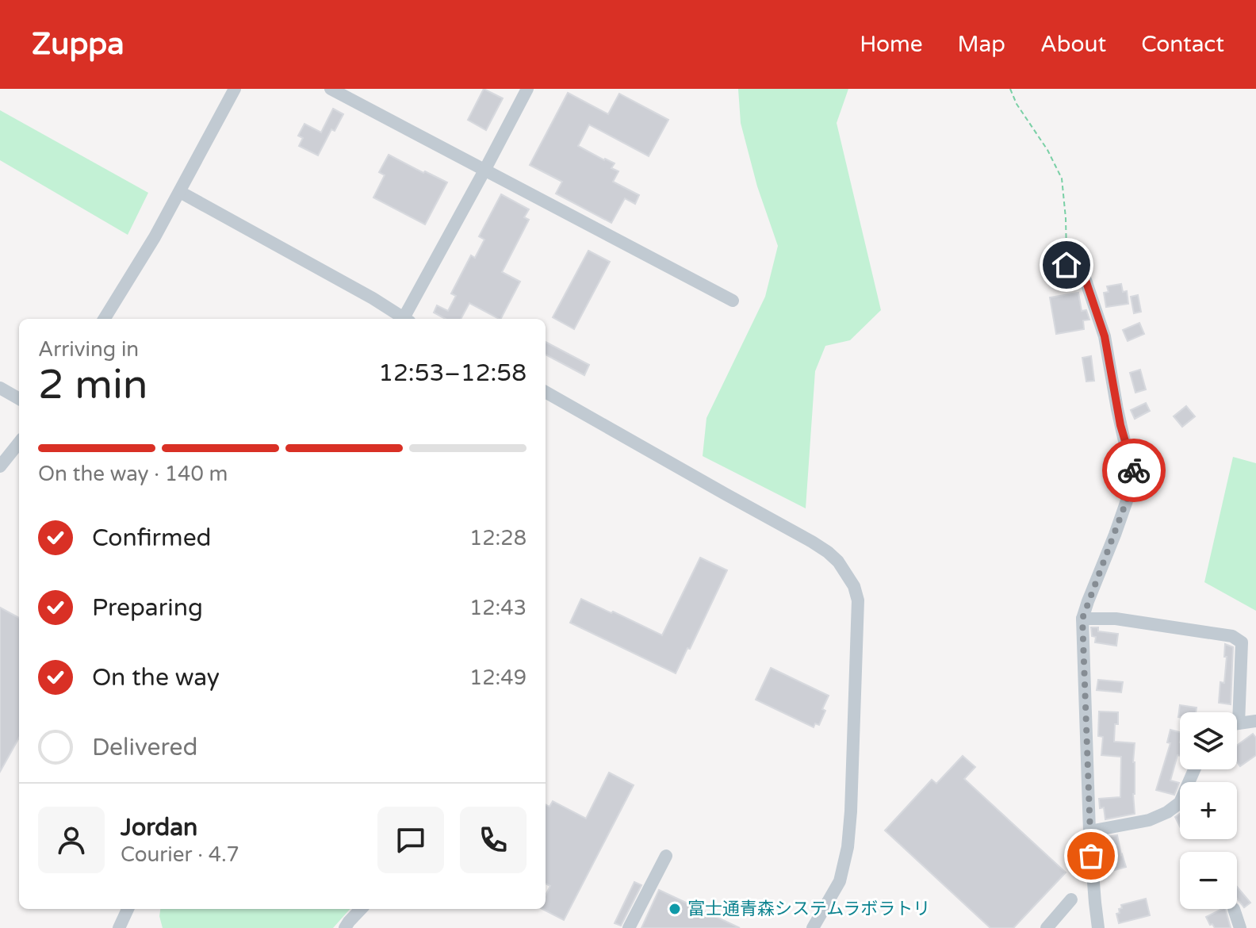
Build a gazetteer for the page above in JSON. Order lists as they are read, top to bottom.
{
  "places": ["富士通青森システムラボラトリ"],
  "page": {
    "header": "Zuppa",
    "nav": [
      "Home",
      "Map",
      "About",
      "Contact"
    ],
    "heading": ["2 min", "Arriving in", "12:53–12:58"],
    "panel": ["Jordan", "Courier · 4.7"],
    "bar": "On the way · 140 m",
    "list": [
      ["Confirmed", "12:28"],
      ["Preparing", "12:43"],
      ["On the way", "12:49"],
      "Delivered"
    ],
    "map_buttons": ["+", "−"]
  }
}
